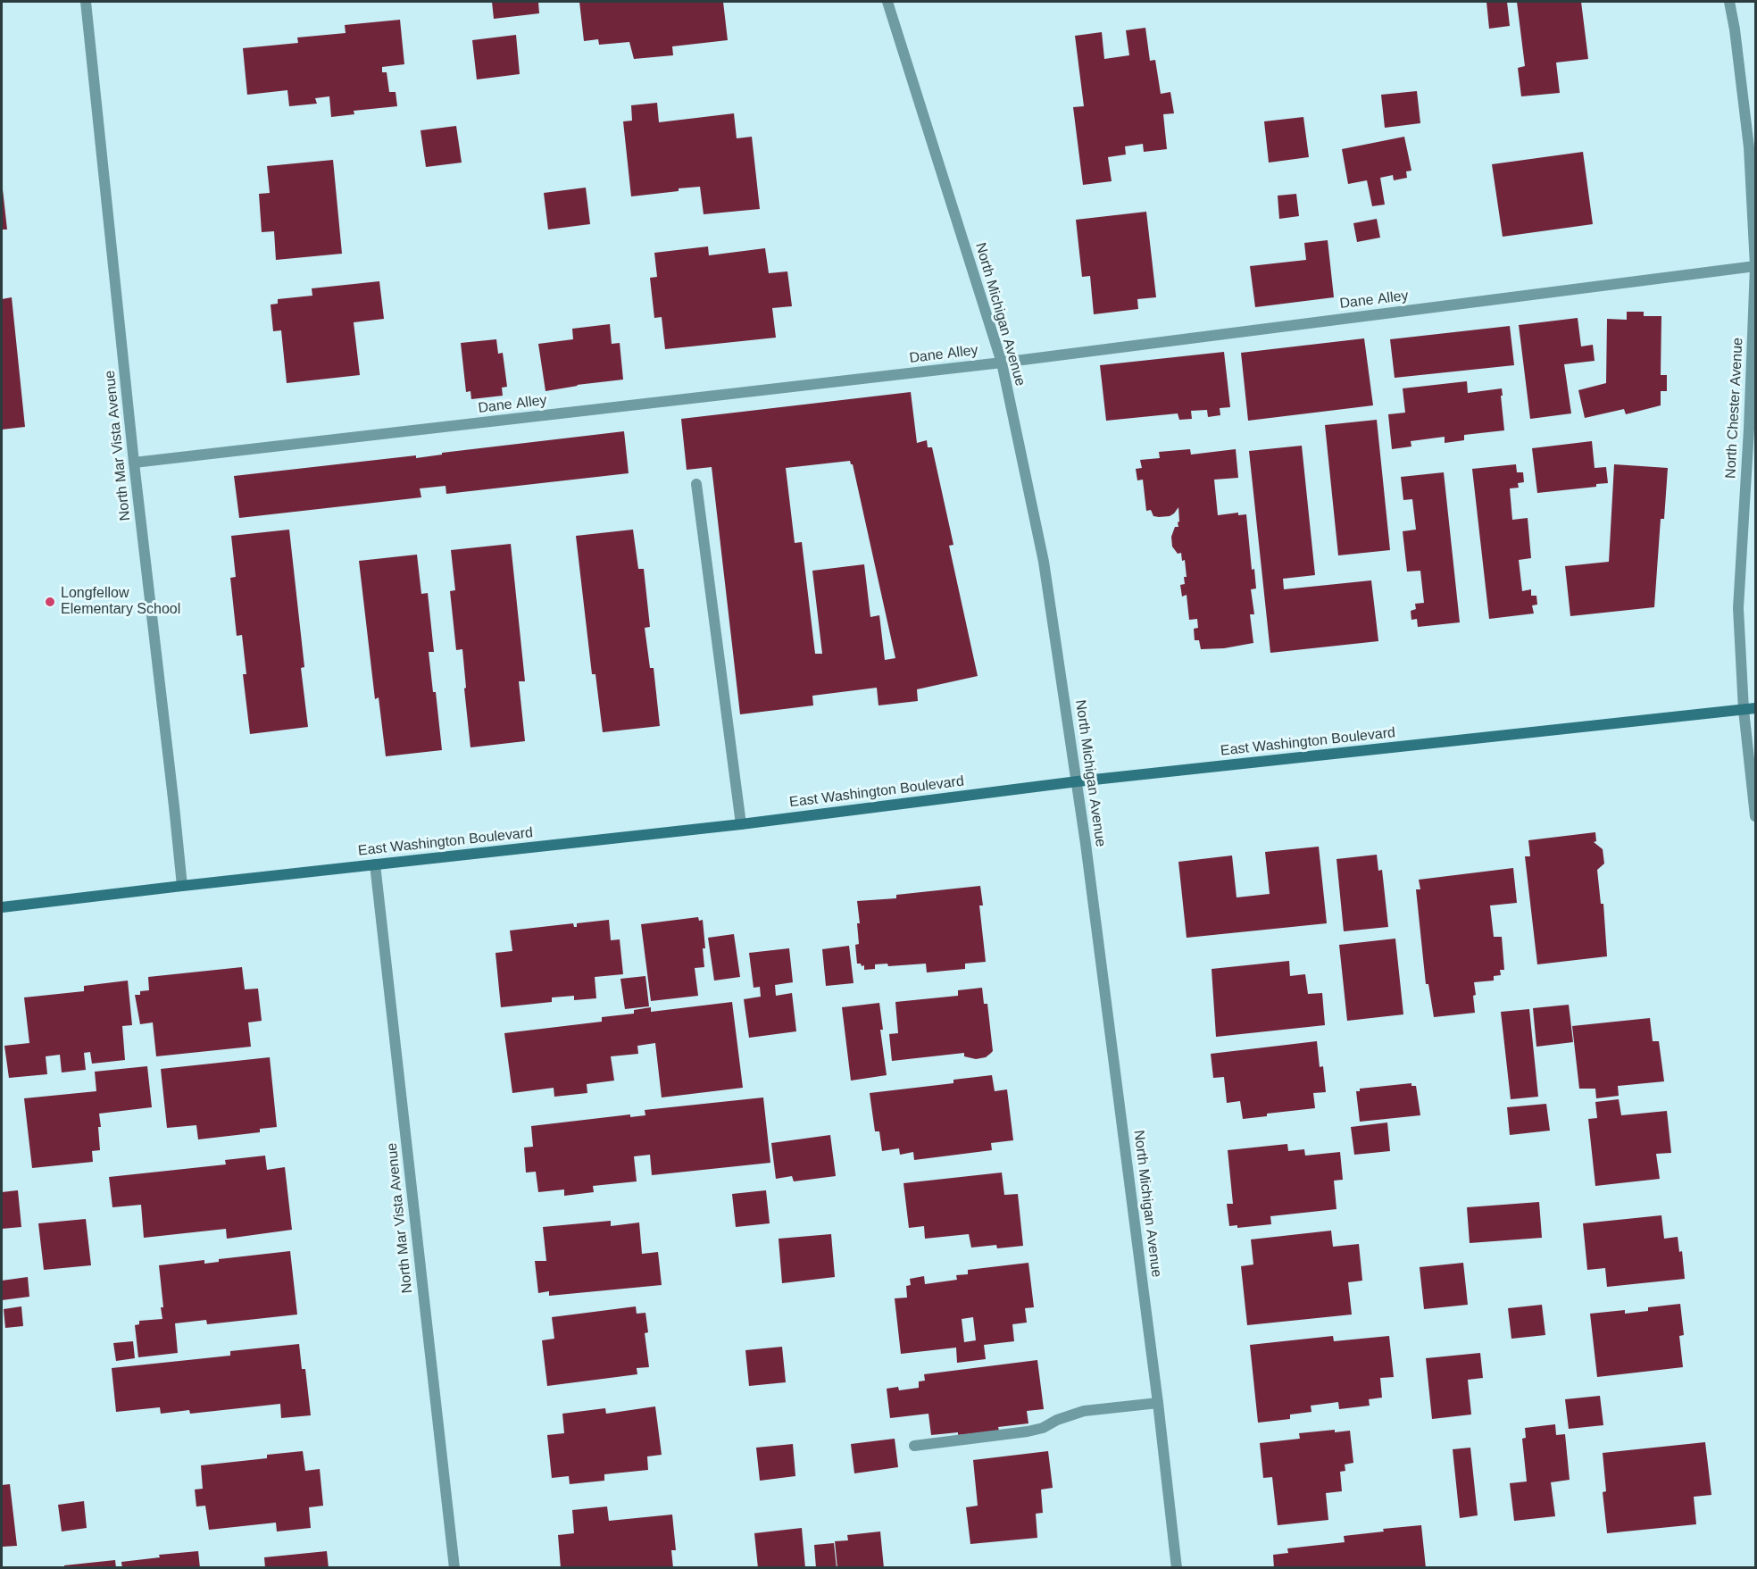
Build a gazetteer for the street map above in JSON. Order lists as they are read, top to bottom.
{
  "streets": {
    "main road": ["East Washington Boulevard"],
    "street": [
      "Dane Alley",
      "North Michigan Avenue",
      "North Chester Avenue",
      "North Mar Vista Avenue"
    ]
  },
  "crossings": [
    ["Dane Alley", "North Michigan Avenue"],
    ["Dane Alley", "North Chester Avenue"],
    ["Dane Alley", "North Mar Vista Avenue"],
    ["North Michigan Avenue", "East Washington Boulevard"],
    ["North Chester Avenue", "East Washington Boulevard"],
    ["North Mar Vista Avenue", "East Washington Boulevard"]
  ],
  "places": ["Longfellow Elementary School"]
}
